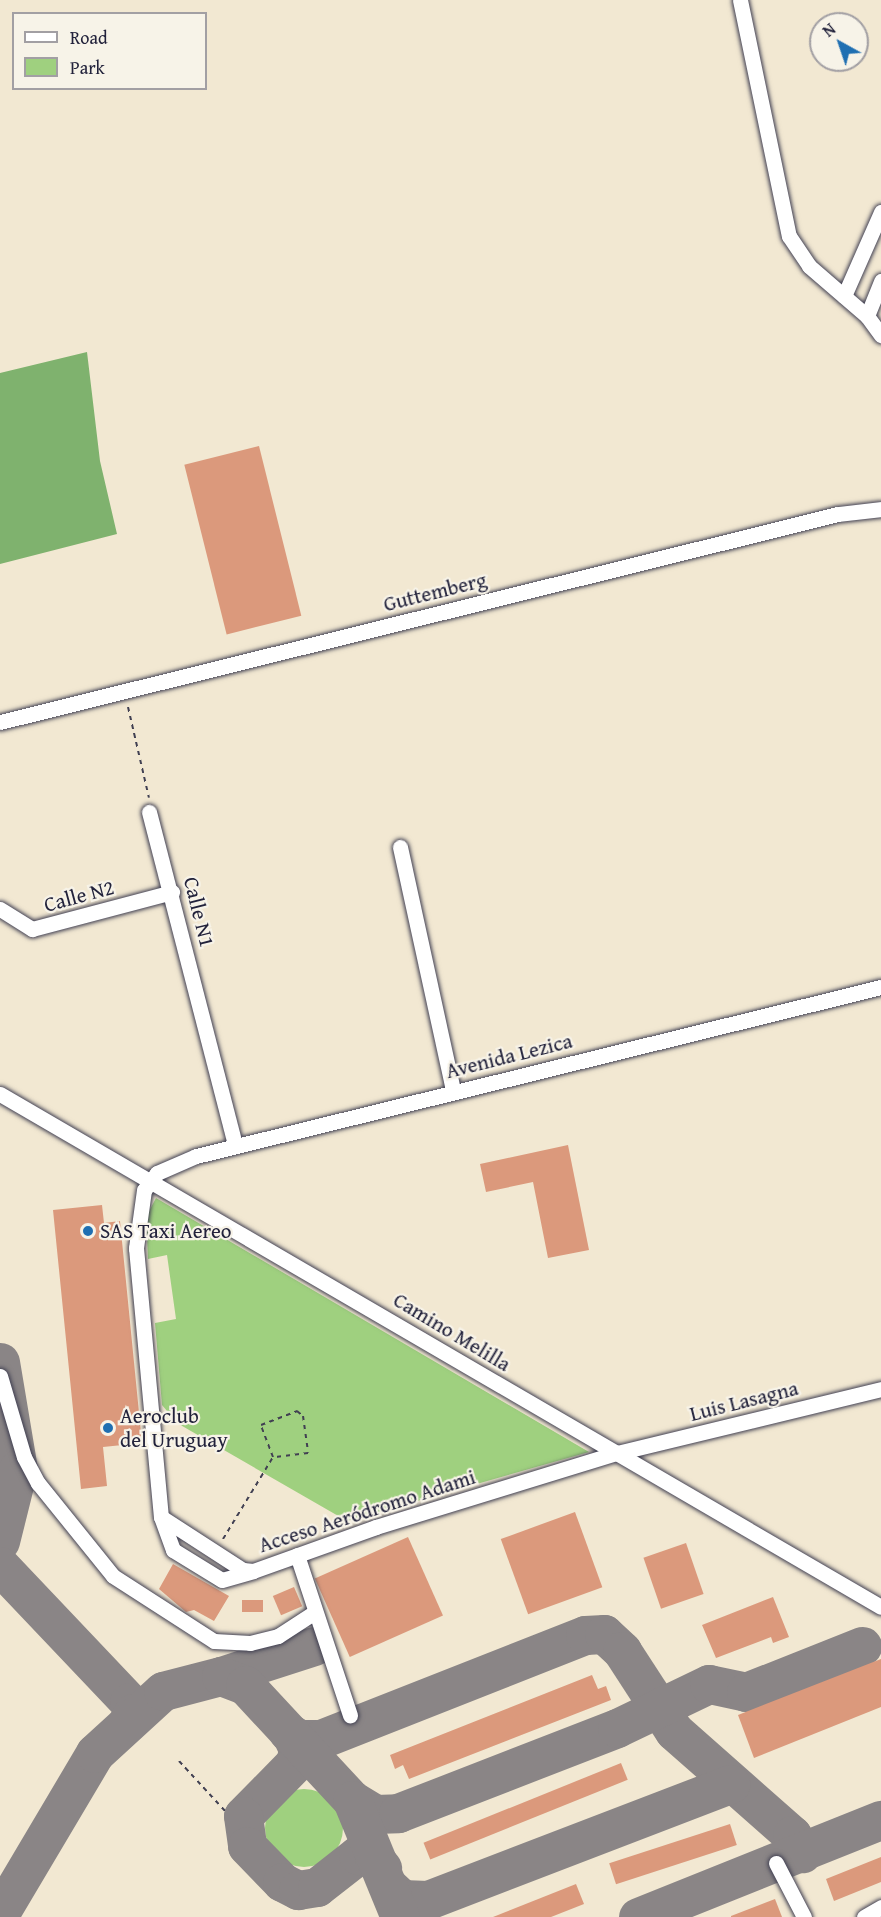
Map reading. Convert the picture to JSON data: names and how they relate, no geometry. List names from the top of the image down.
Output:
{
  "streets": {
    "street": [
      "Guttemberg",
      "Calle N2",
      "Calle N1",
      "Avenida Lezica",
      "Camino Melilla",
      "Luis Lasagna",
      "Acceso Aeródromo Adami"
    ]
  },
  "crossings": [
    ["Calle N2", "Calle N1"],
    ["Calle N1", "Avenida Lezica"],
    ["Avenida Lezica", "Camino Melilla"],
    ["Camino Melilla", "Luis Lasagna"],
    ["Camino Melilla", "Acceso Aeródromo Adami"],
    ["Luis Lasagna", "Acceso Aeródromo Adami"]
  ],
  "places": ["SAS Taxi Aereo", "Aeroclub del Uruguay"],
  "legend": ["Road", "Park"],
  "north": "top left"
}
